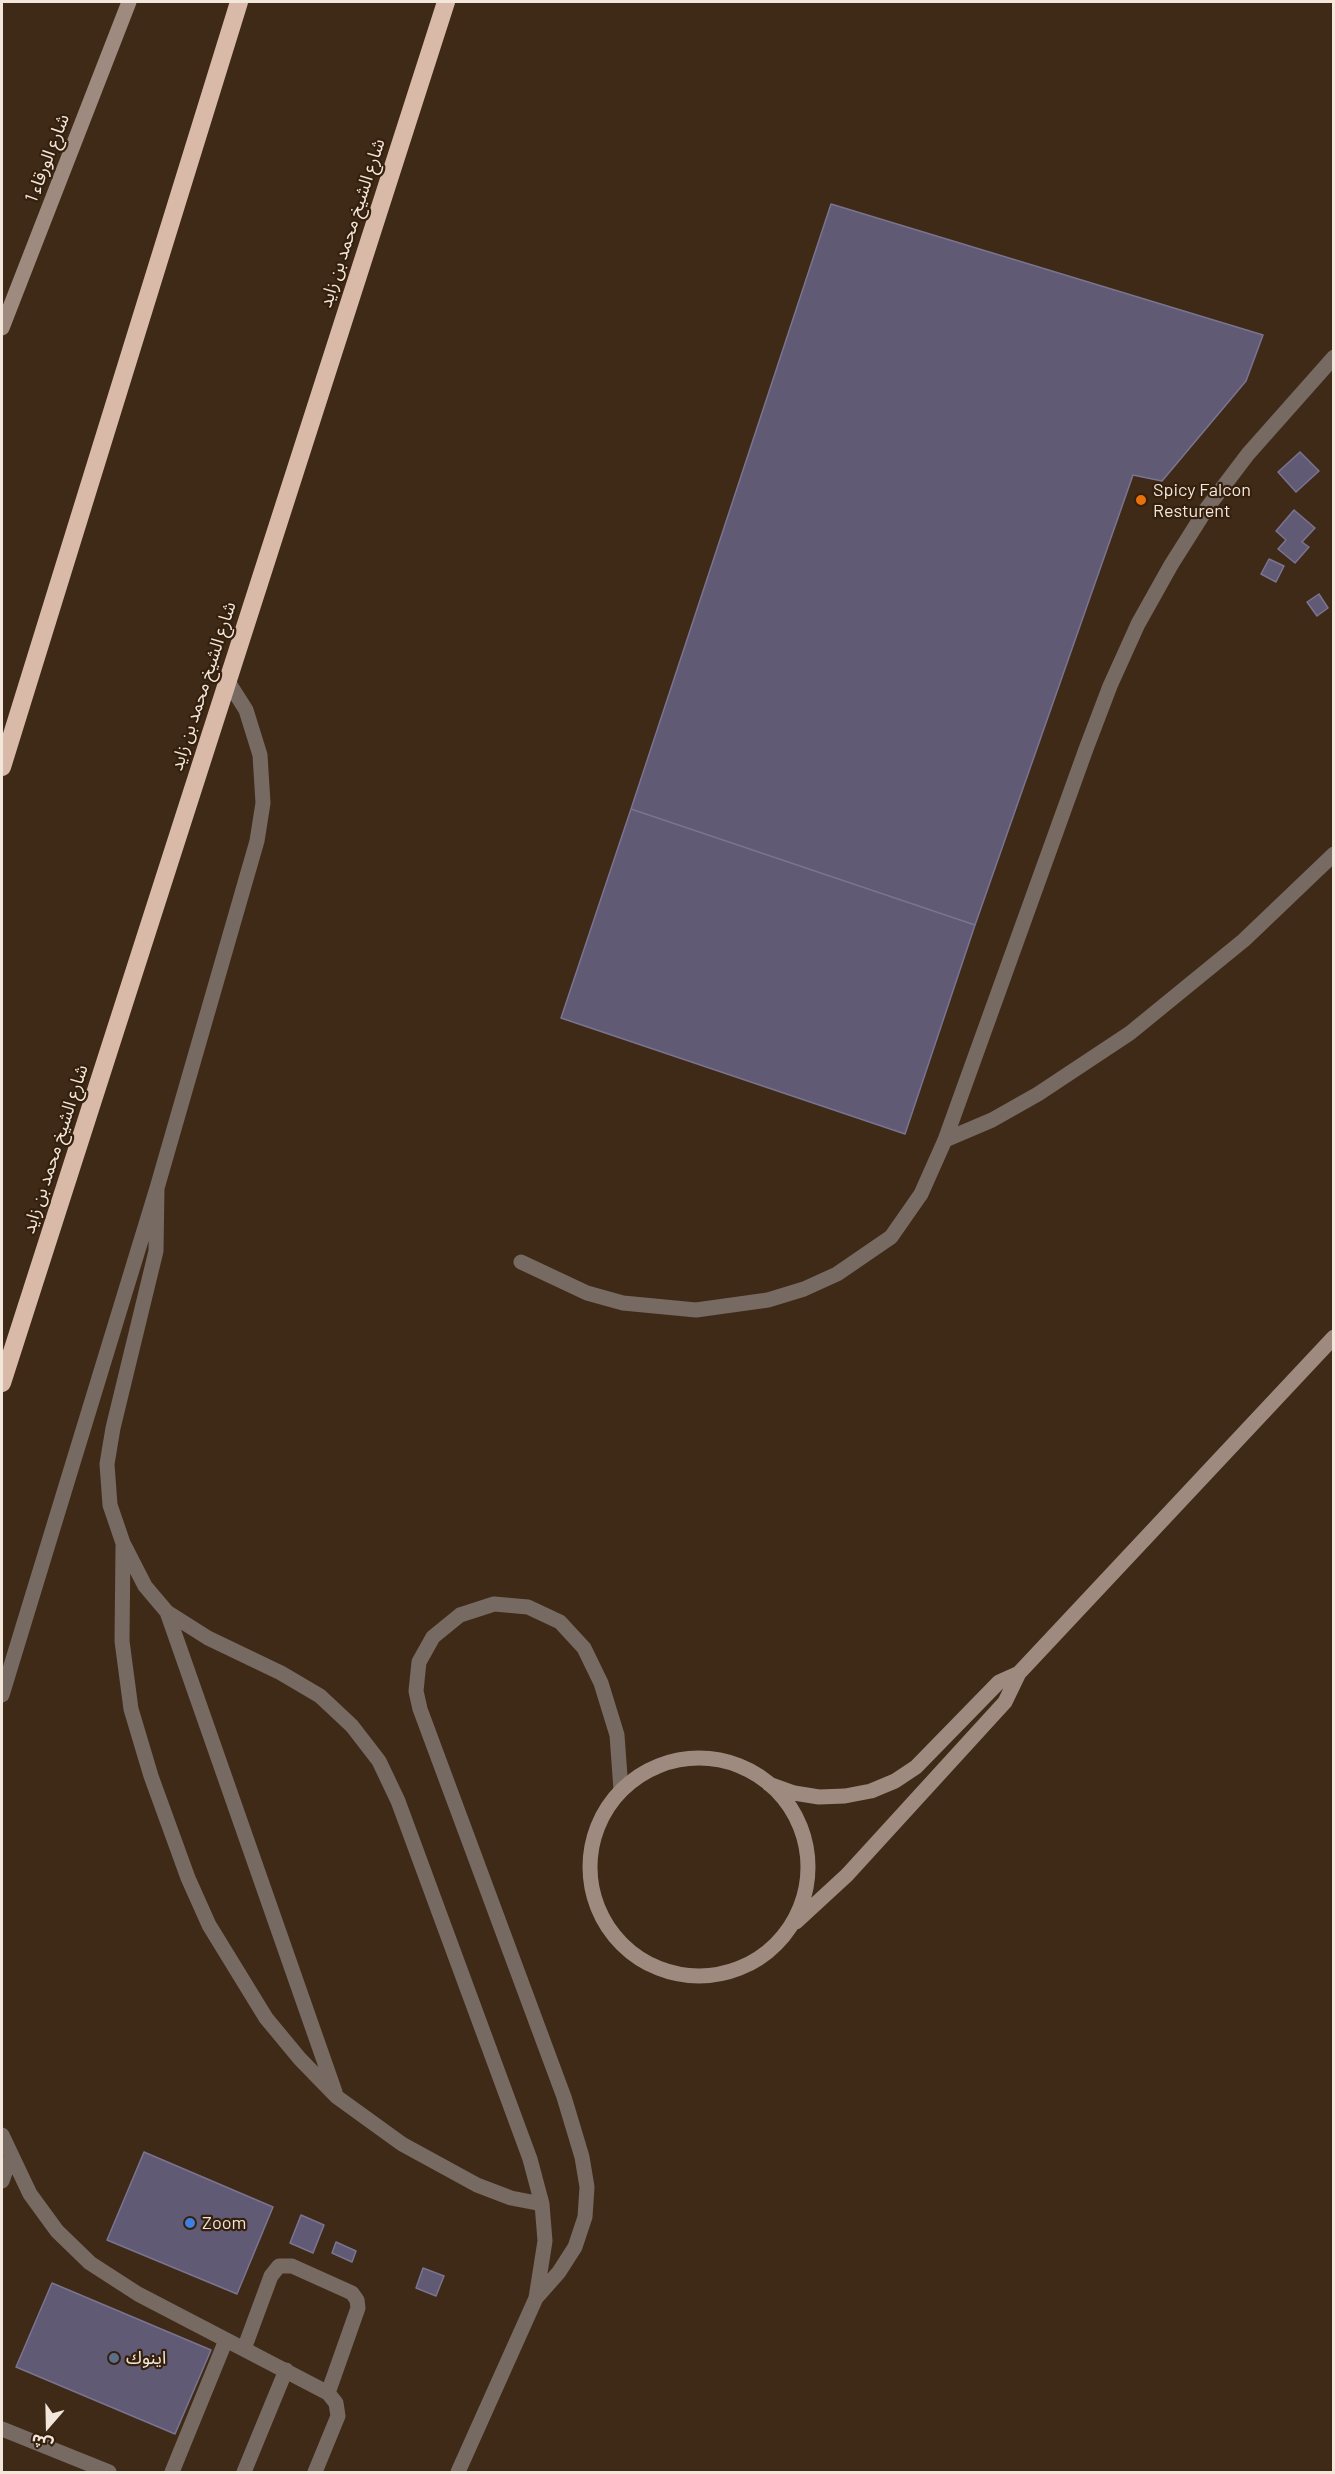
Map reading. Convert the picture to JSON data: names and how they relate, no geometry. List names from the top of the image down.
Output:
{
  "streets": {
    "highway": ["شارع الشيخ محمد بن زايد"],
    "street": ["شارع الورقاء 1"]
  },
  "places": ["Spicy Falcon Resturent", "Zoom", "اينوك"],
  "north": "bottom"
}
